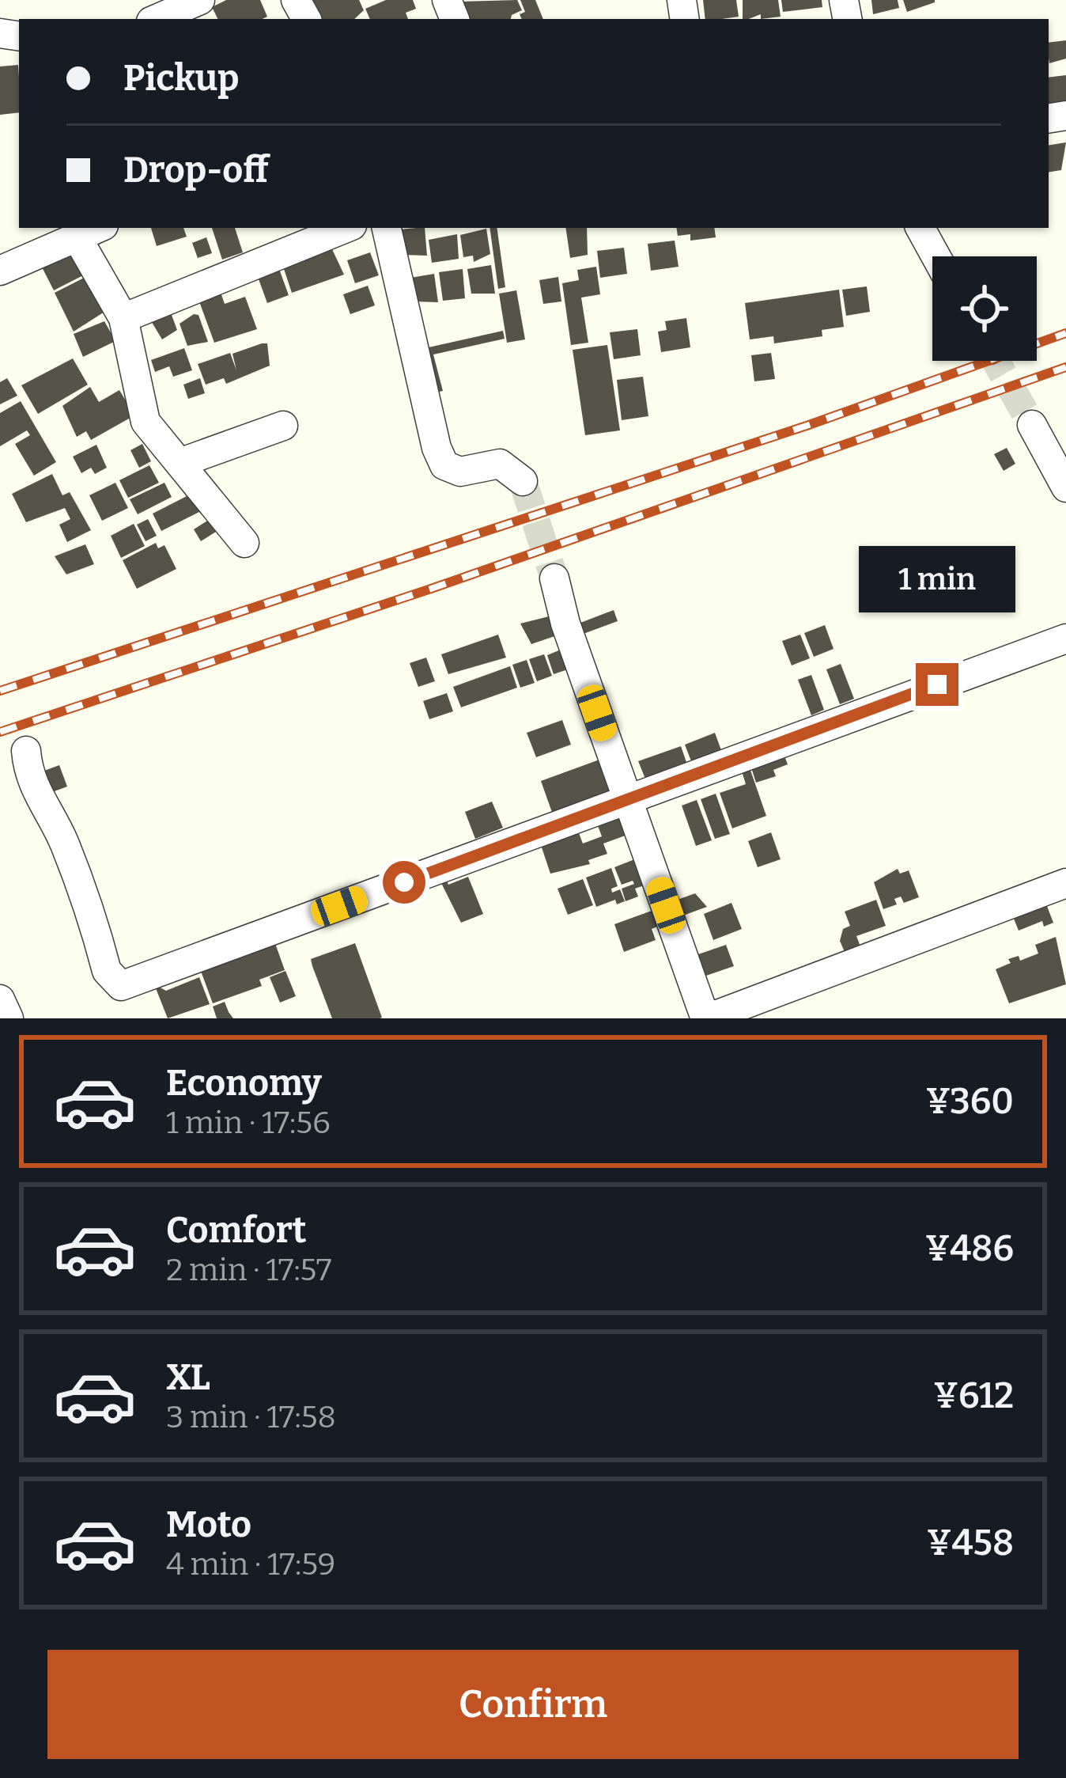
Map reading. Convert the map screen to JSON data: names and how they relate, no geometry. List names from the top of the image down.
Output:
{
  "page": {
    "banner": ["Pickup", "Drop-off"],
    "bubble": "1 min",
    "list": [
      {
        "name": "Economy",
        "note": "1 min · 17:56",
        "value": "¥360"
      },
      {
        "name": "Comfort",
        "note": "2 min · 17:57",
        "value": "¥486"
      },
      {
        "name": "XL",
        "note": "3 min · 17:58",
        "value": "¥612"
      },
      {
        "name": "Moto",
        "note": "4 min · 17:59",
        "value": "¥458"
      }
    ],
    "buttons": "Confirm"
  }
}
